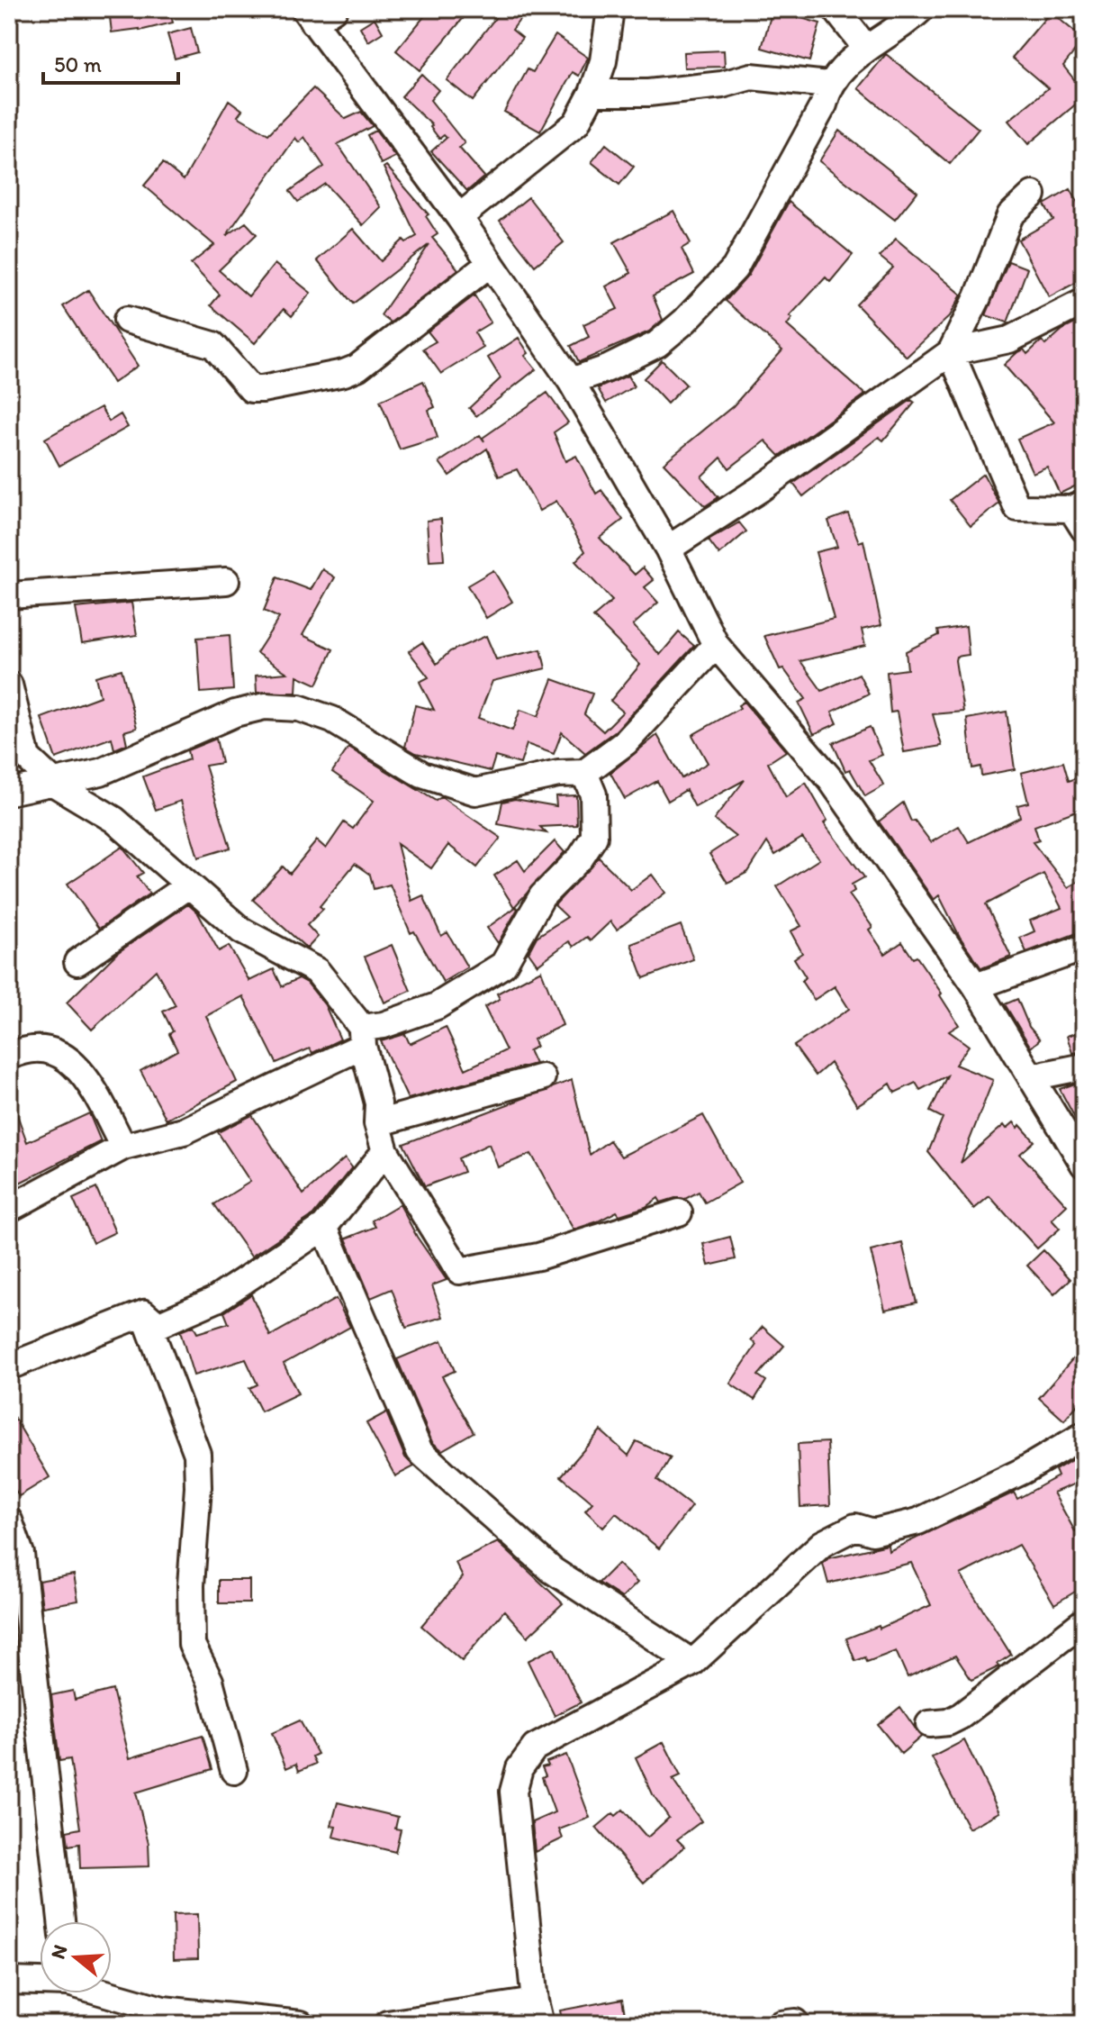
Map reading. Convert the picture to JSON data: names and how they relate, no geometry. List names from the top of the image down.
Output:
{
  "scale_bar": "50 m",
  "north": "left"
}
